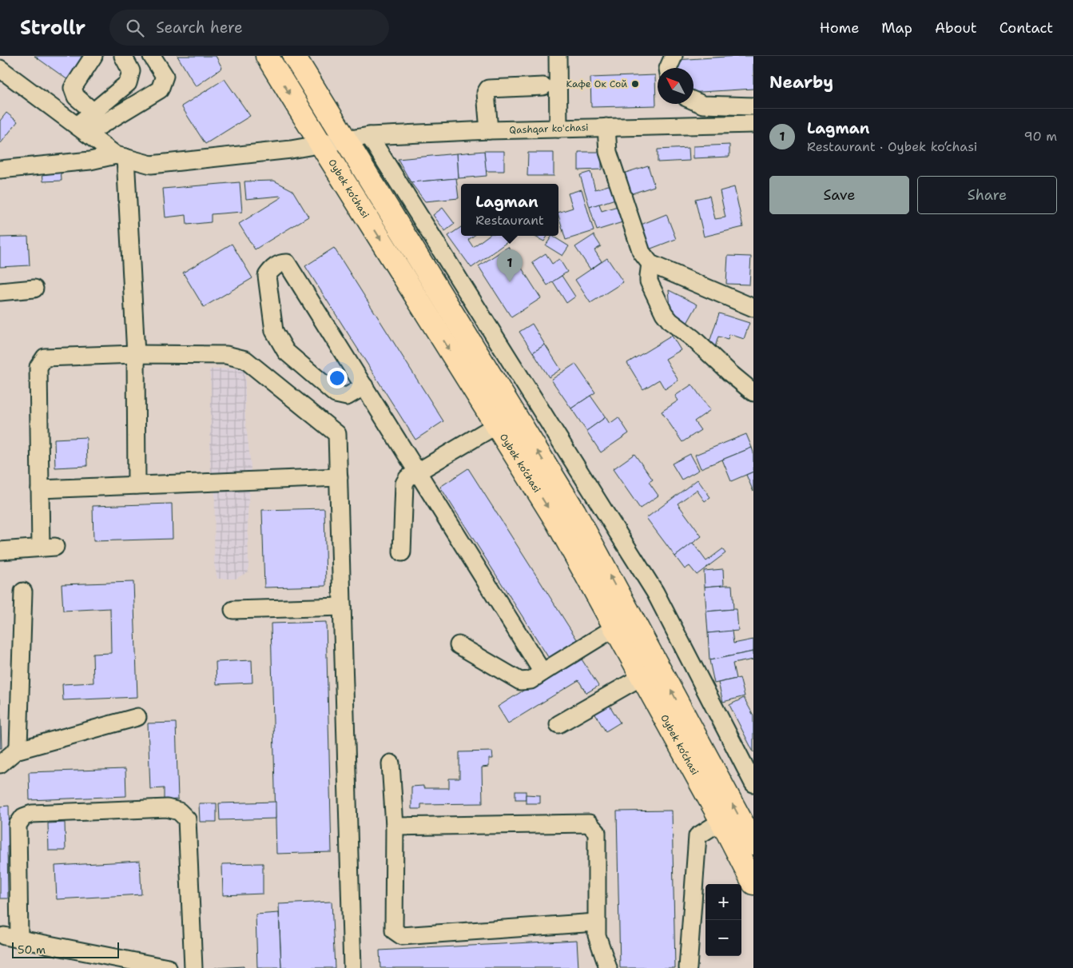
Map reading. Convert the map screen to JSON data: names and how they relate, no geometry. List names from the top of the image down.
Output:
{
  "streets": {
    "main road": ["Oybek ko‘chasi"],
    "street": ["Qashqar koʻchasi"]
  },
  "crossings": [
    ["Qashqar koʻchasi", "Oybek ko‘chasi"]
  ],
  "places": ["Кафе Ок Сой"],
  "scale_bar": "50 m",
  "north": "top left",
  "page": {
    "header": "Strollr",
    "search": "Search here",
    "nav": [
      "Home",
      "Map",
      "About",
      "Contact"
    ],
    "heading": "Nearby",
    "list": [
      {
        "mark": "1",
        "name": "Lagman",
        "note": "Restaurant · Oybek ko‘chasi",
        "value": "90 m"
      }
    ],
    "buttons": ["Save", "Share"],
    "popup": ["Lagman", "Restaurant"],
    "pins": "1",
    "map_buttons": ["+", "−"],
    "scale": "50 m"
  }
}
